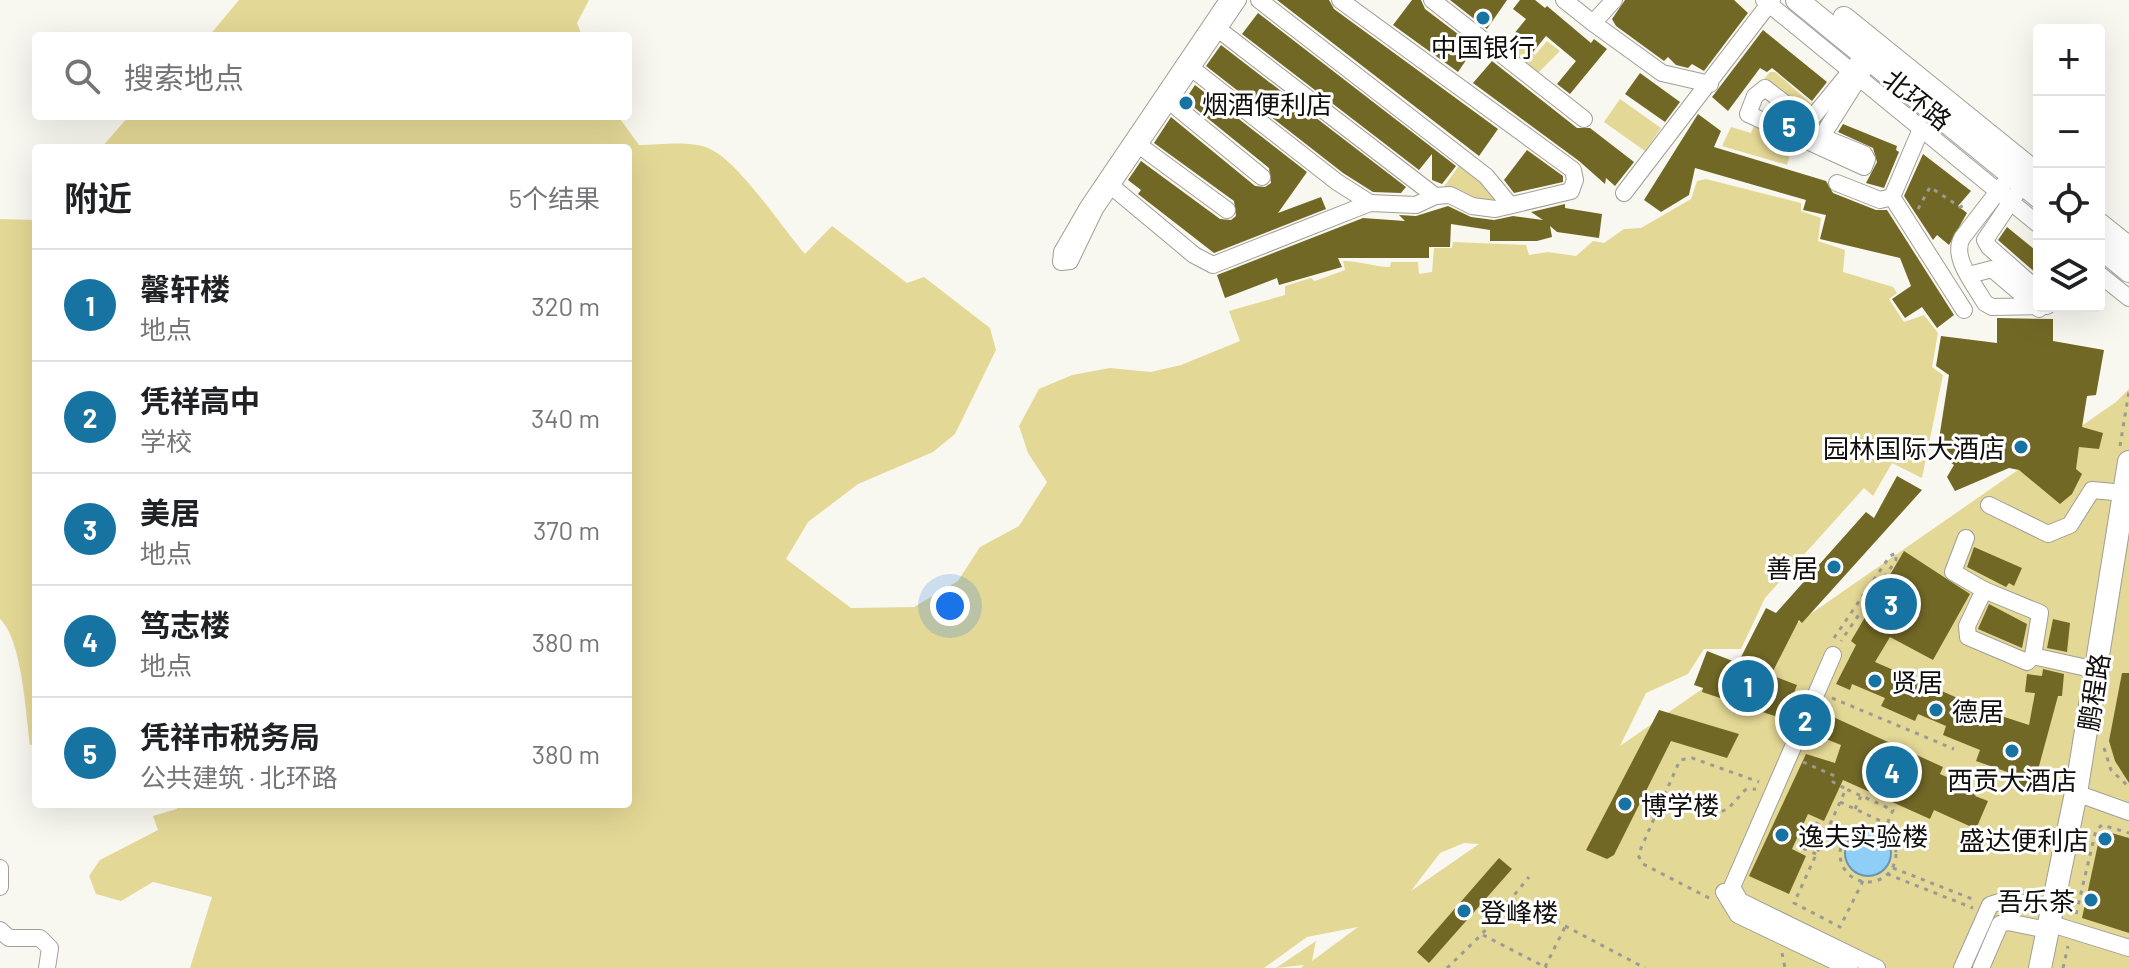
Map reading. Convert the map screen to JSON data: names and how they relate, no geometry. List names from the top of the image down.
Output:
{
  "streets": {
    "main road": ["北环路", "鹏程路"]
  },
  "places": [
    "中国银行",
    "烟酒便利店",
    "园林国际大酒店",
    "善居",
    "贤居",
    "德居",
    "西贡大酒店",
    "博学楼",
    "逸夫实验楼",
    "盛达便利店",
    "吾乐茶",
    "登峰楼"
  ],
  "page": {
    "map_buttons": ["+", "−"],
    "search": "搜索地点",
    "pins": [
      "5",
      "3",
      "1",
      "2",
      "4"
    ],
    "heading": ["附近", "5个结果"],
    "list": [
      {
        "mark": "1",
        "name": "馨轩楼",
        "note": "地点",
        "value": "320 m"
      },
      {
        "mark": "2",
        "name": "凭祥高中",
        "note": "学校",
        "value": "340 m"
      },
      {
        "mark": "3",
        "name": "美居",
        "note": "地点",
        "value": "370 m"
      },
      {
        "mark": "4",
        "name": "笃志楼",
        "note": "地点",
        "value": "380 m"
      },
      {
        "mark": "5",
        "name": "凭祥市税务局",
        "note": "公共建筑 · 北环路",
        "value": "380 m"
      }
    ]
  }
}
